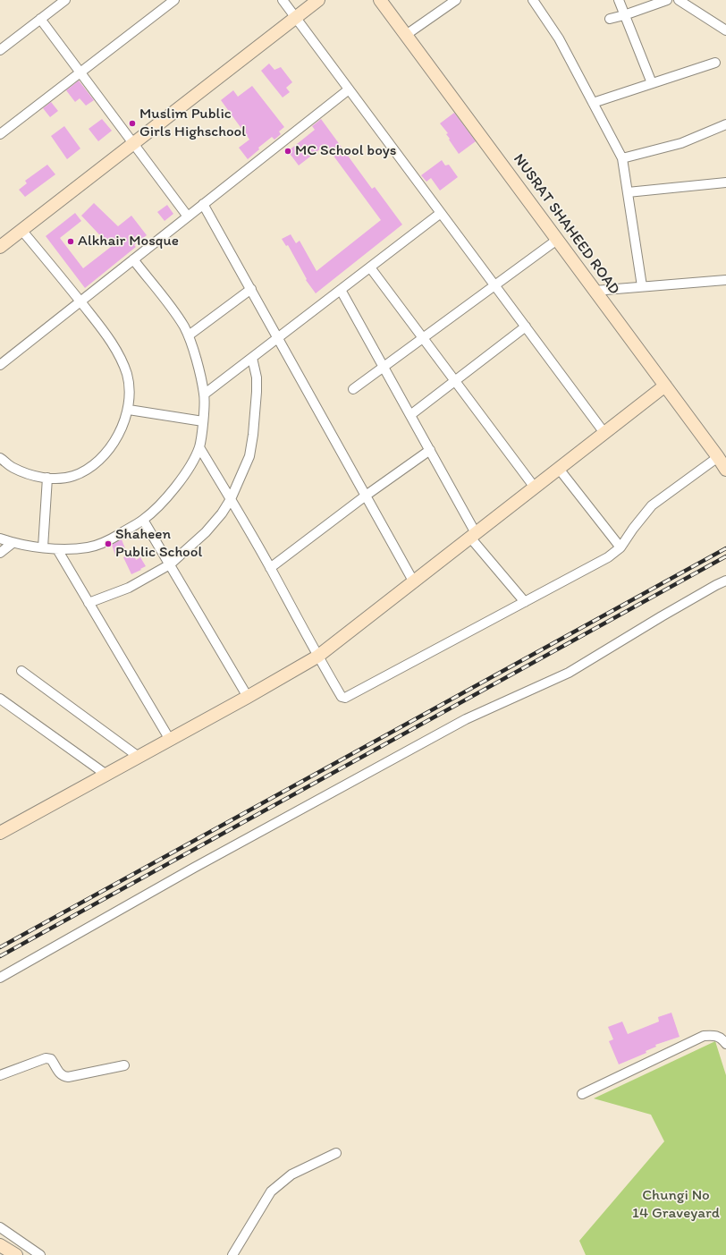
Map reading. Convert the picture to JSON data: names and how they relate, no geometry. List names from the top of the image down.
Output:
{
  "streets": {
    "street": ["NUSRAT SHAHEED ROAD"]
  },
  "parks": ["Chungi No 14 Graveyard"],
  "places": [
    "Muslim Public Girls Highschool",
    "MC School boys",
    "Alkhair Mosque",
    "Shaheen Public School"
  ]
}
